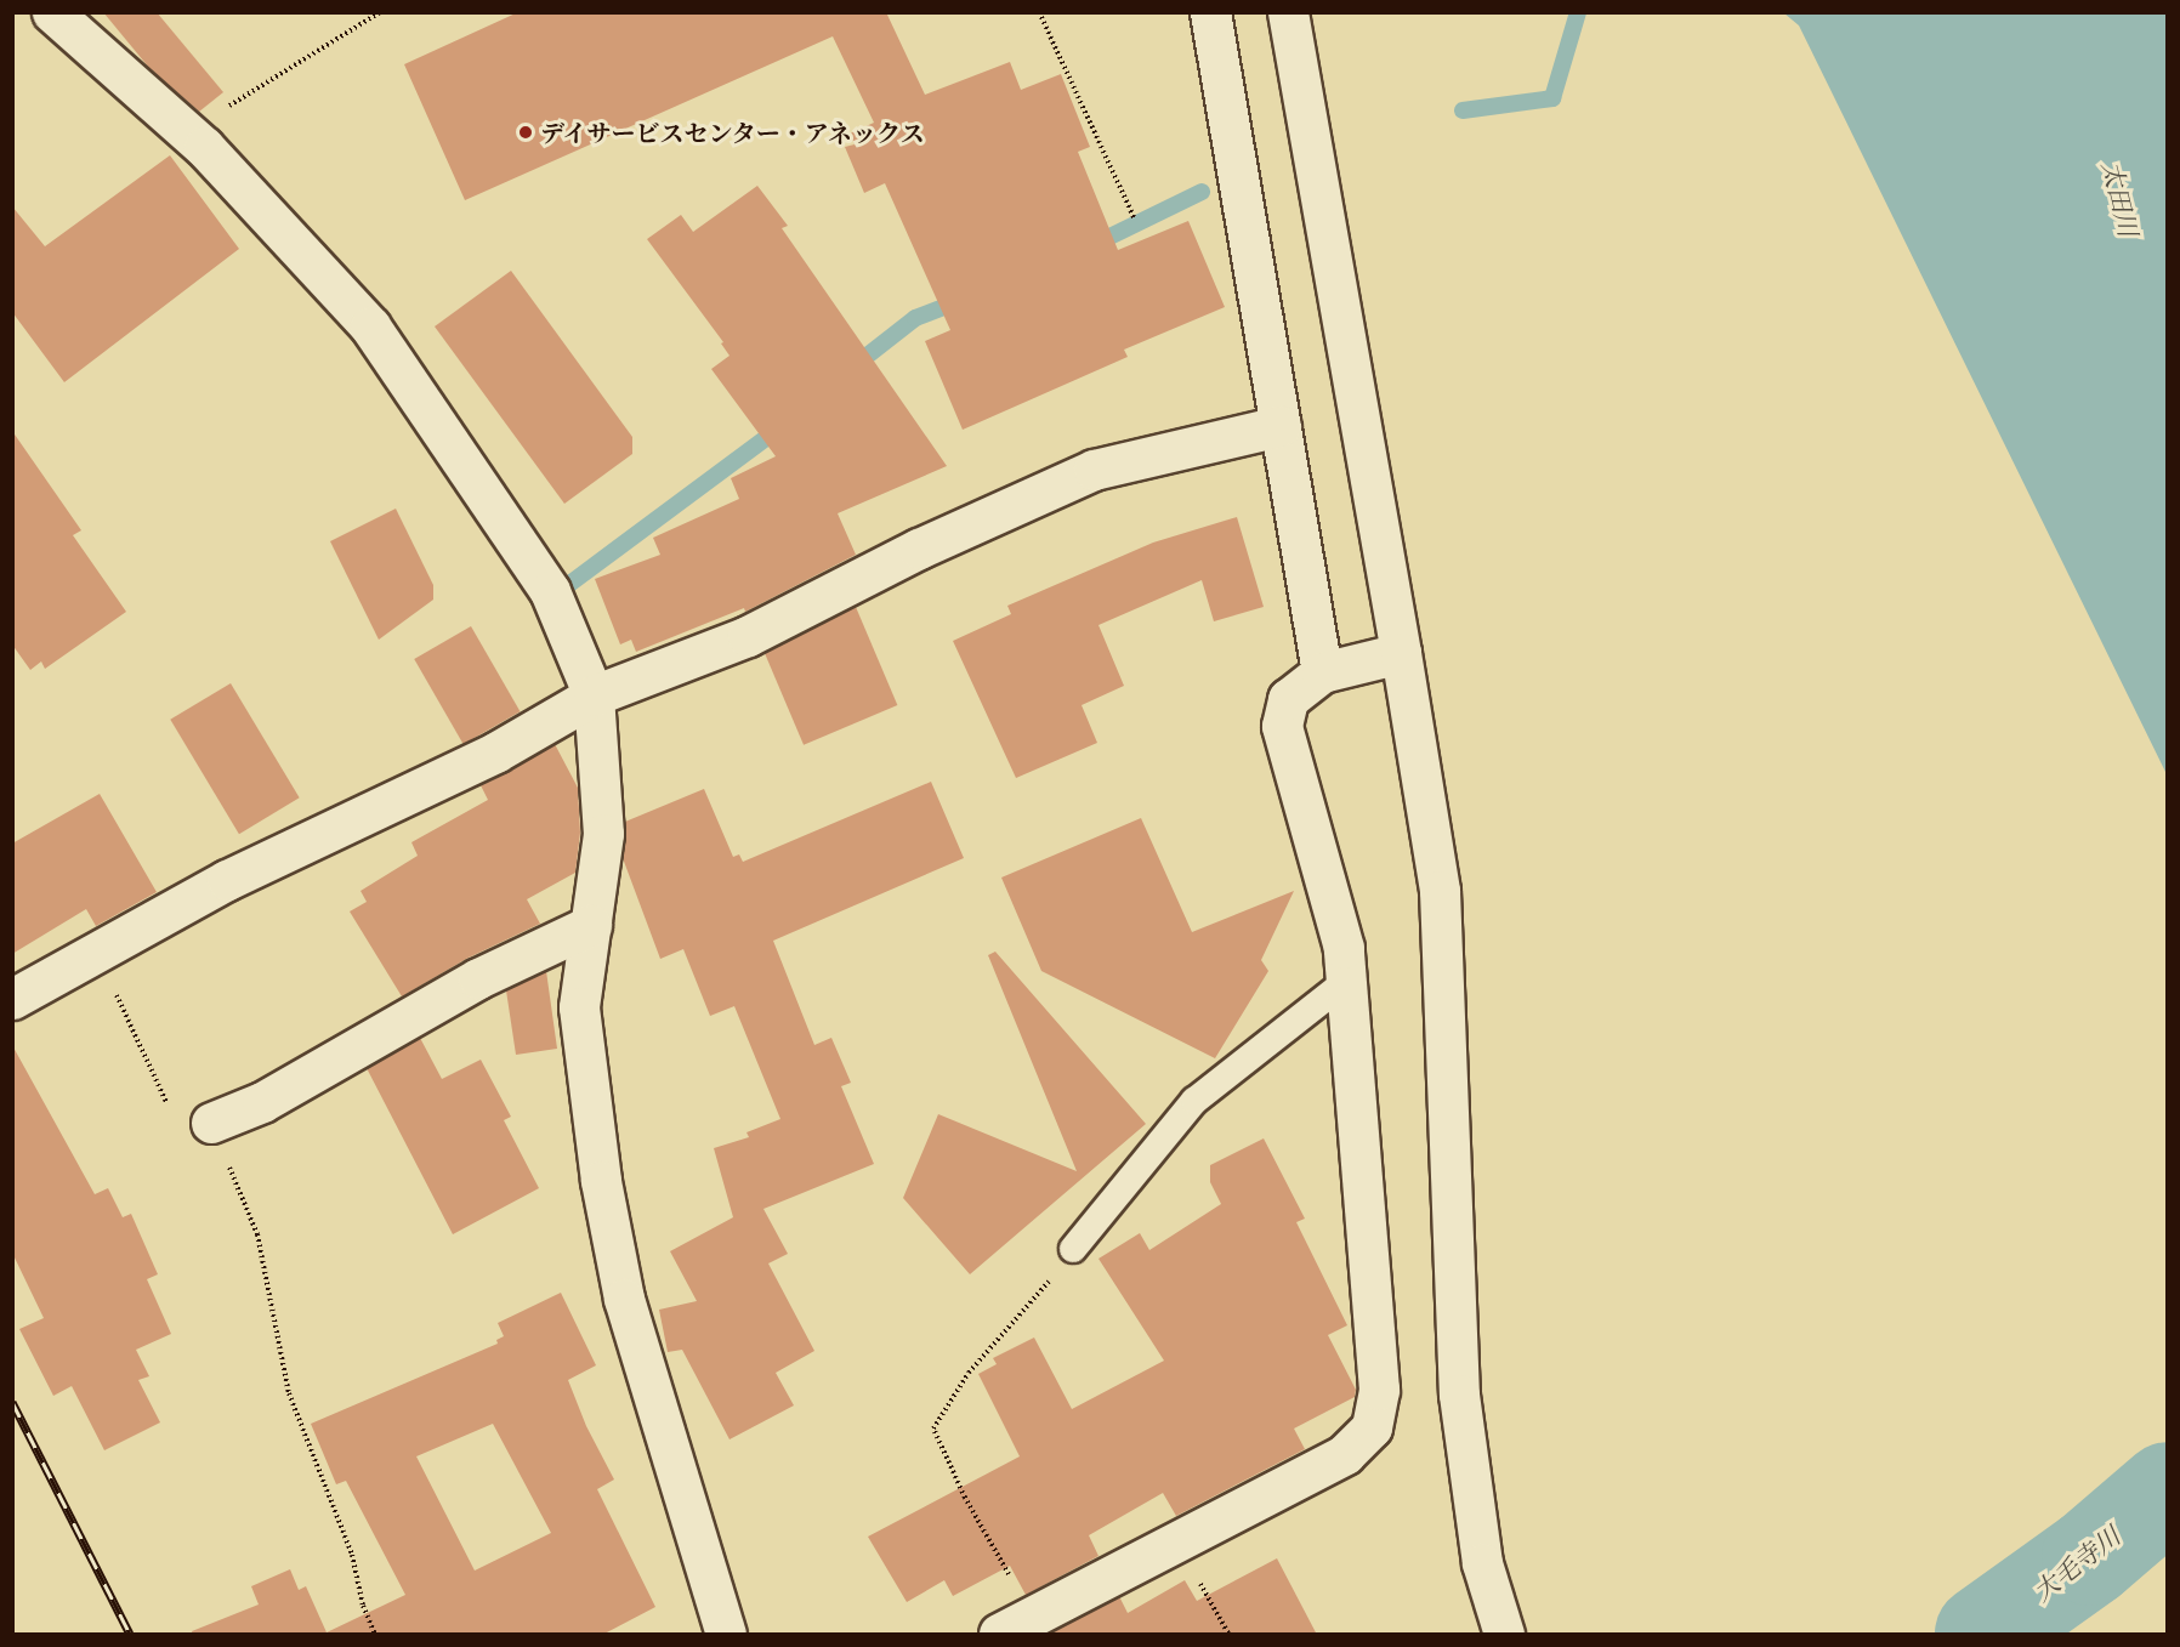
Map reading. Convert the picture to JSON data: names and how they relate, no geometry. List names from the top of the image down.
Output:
{
  "water": ["太田川", "大毛寺川"],
  "places": ["デイサービスセンター・アネックス"]
}
